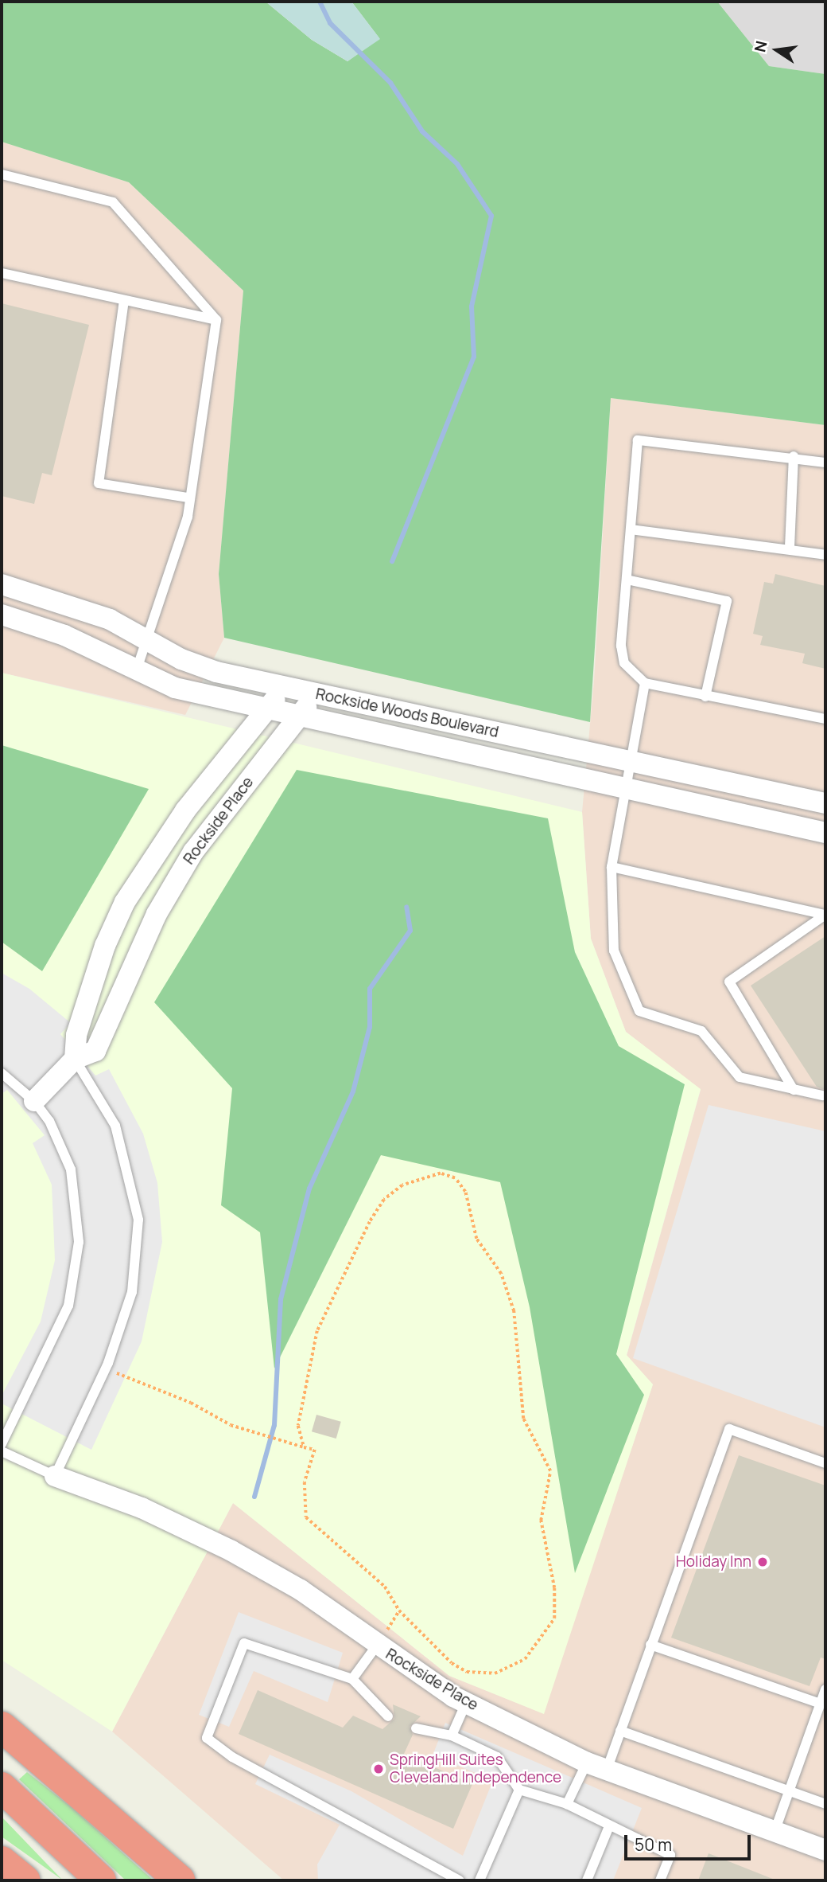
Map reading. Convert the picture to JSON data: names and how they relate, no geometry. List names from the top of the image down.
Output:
{
  "streets": {
    "street": ["Rockside Woods Boulevard", "Rockside Place"]
  },
  "crossings": [
    ["Rockside Woods Boulevard", "Rockside Place"]
  ],
  "places": ["Holiday Inn", "SpringHill Suites Cleveland Independence"],
  "scale_bar": "50 m",
  "north": "left"
}
